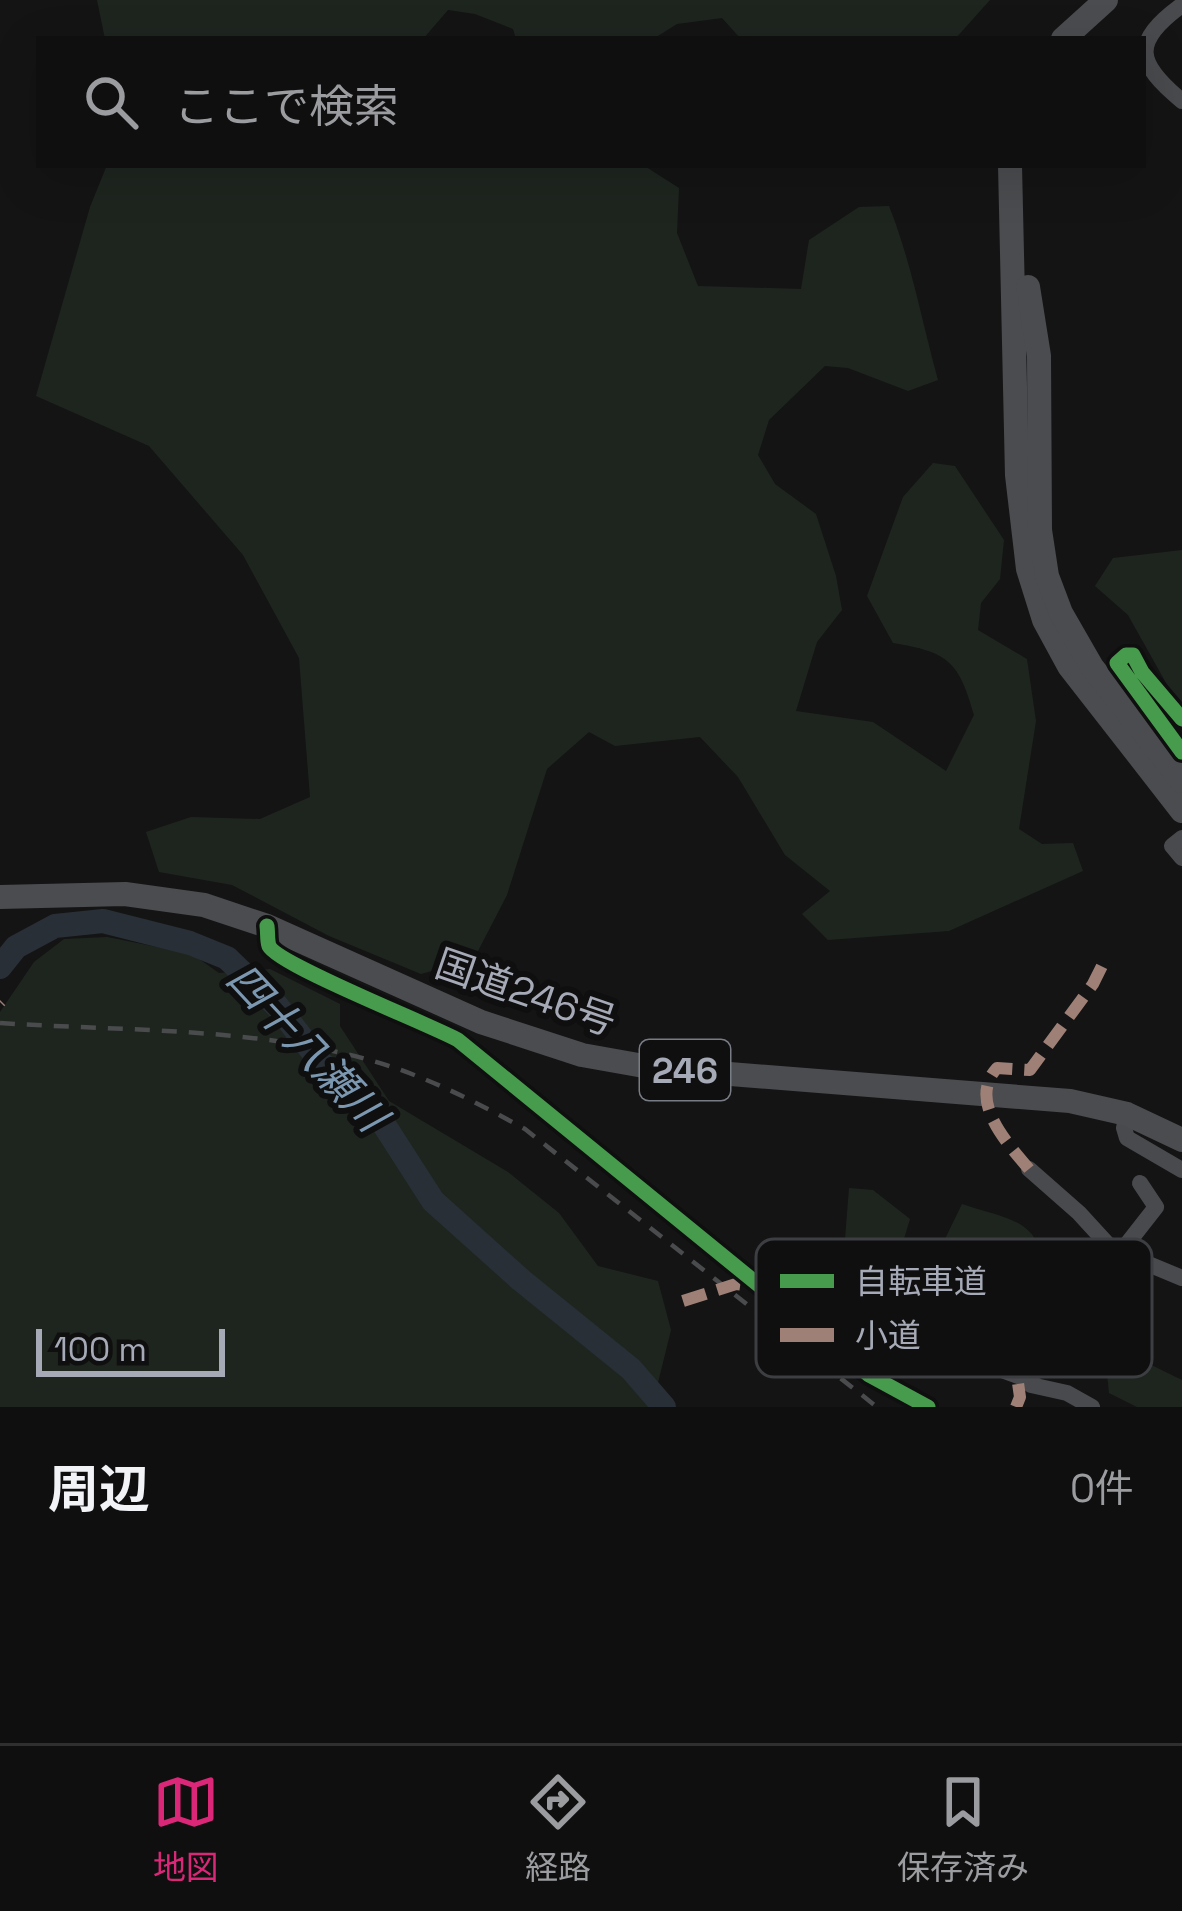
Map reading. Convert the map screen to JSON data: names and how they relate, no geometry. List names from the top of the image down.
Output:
{
  "streets": {
    "highway": ["国道246号", "246"]
  },
  "water": ["四十八瀬川"],
  "legend": ["自転車道", "小道"],
  "scale_bar": "100 m",
  "page": {
    "search": "ここで検索",
    "scale": "100 m",
    "heading": ["周辺", "0件"],
    "nav": ["地図", "経路", "保存済み"]
  }
}
